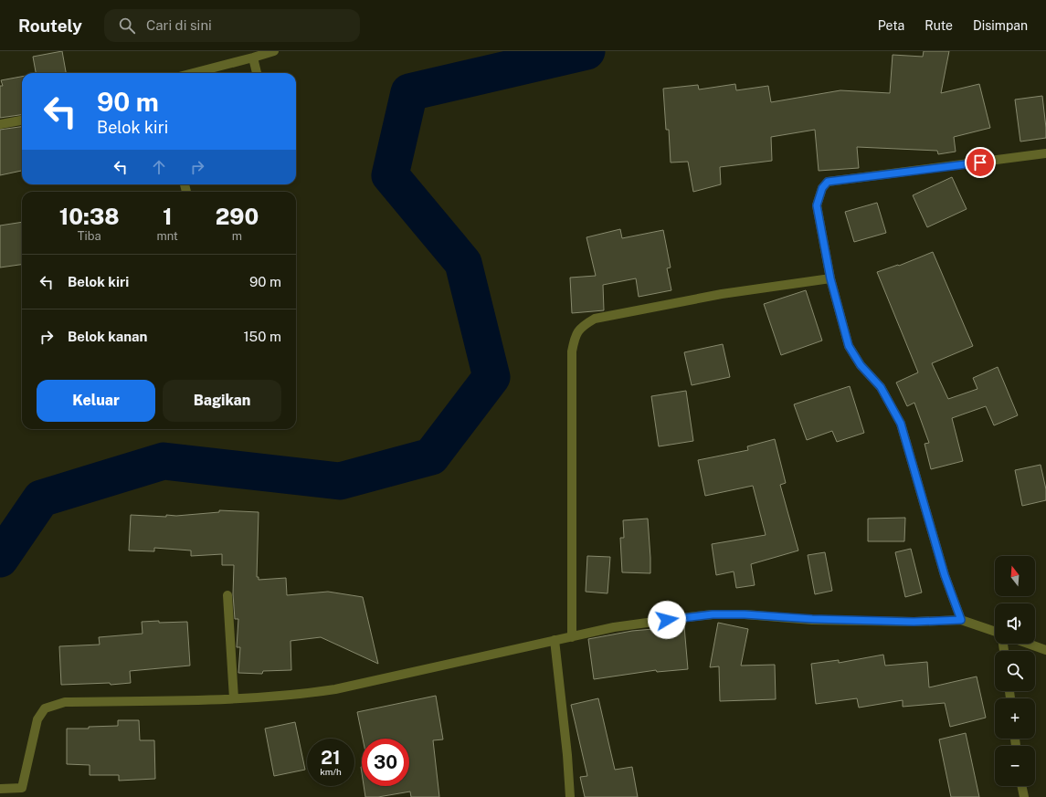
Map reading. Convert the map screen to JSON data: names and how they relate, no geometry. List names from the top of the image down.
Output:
{
  "north": "top",
  "page": {
    "header": "Routely",
    "search": "Cari di sini",
    "nav": ["Peta", "Rute", "Disimpan"],
    "turn": ["90 m", "Belok kiri"],
    "eta": [
      "10:38",
      "Tiba",
      "1",
      "mnt",
      "290",
      "m"
    ],
    "list": [
      {
        "name": "Belok kiri",
        "value": "90 m"
      },
      {
        "name": "Belok kanan",
        "value": "150 m"
      }
    ],
    "buttons": ["Keluar", "Bagikan"],
    "map_buttons": ["+", "−"],
    "speed": "21 km/h",
    "limit": "30"
  }
}
